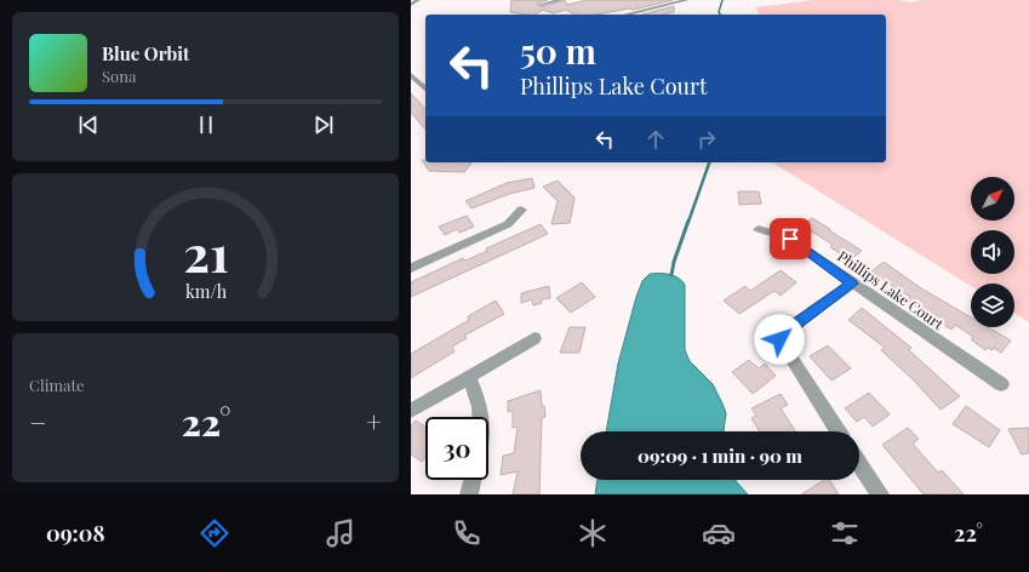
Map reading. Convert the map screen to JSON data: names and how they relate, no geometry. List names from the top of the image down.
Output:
{
  "streets": {
    "street": ["Phillips Lake Court"]
  },
  "north": "top right",
  "page": {
    "turn": ["50 m", "Phillips Lake Court"],
    "song": ["Blue Orbit", "Sona"],
    "tile": "Climate",
    "heat": ["−", "22°", "+"],
    "limit": "30",
    "trip": "09:09 · 1 min · 90 m",
    "tabs": ["09:08", "22°"],
    "gauge": ["21", "km/h"]
  }
}
